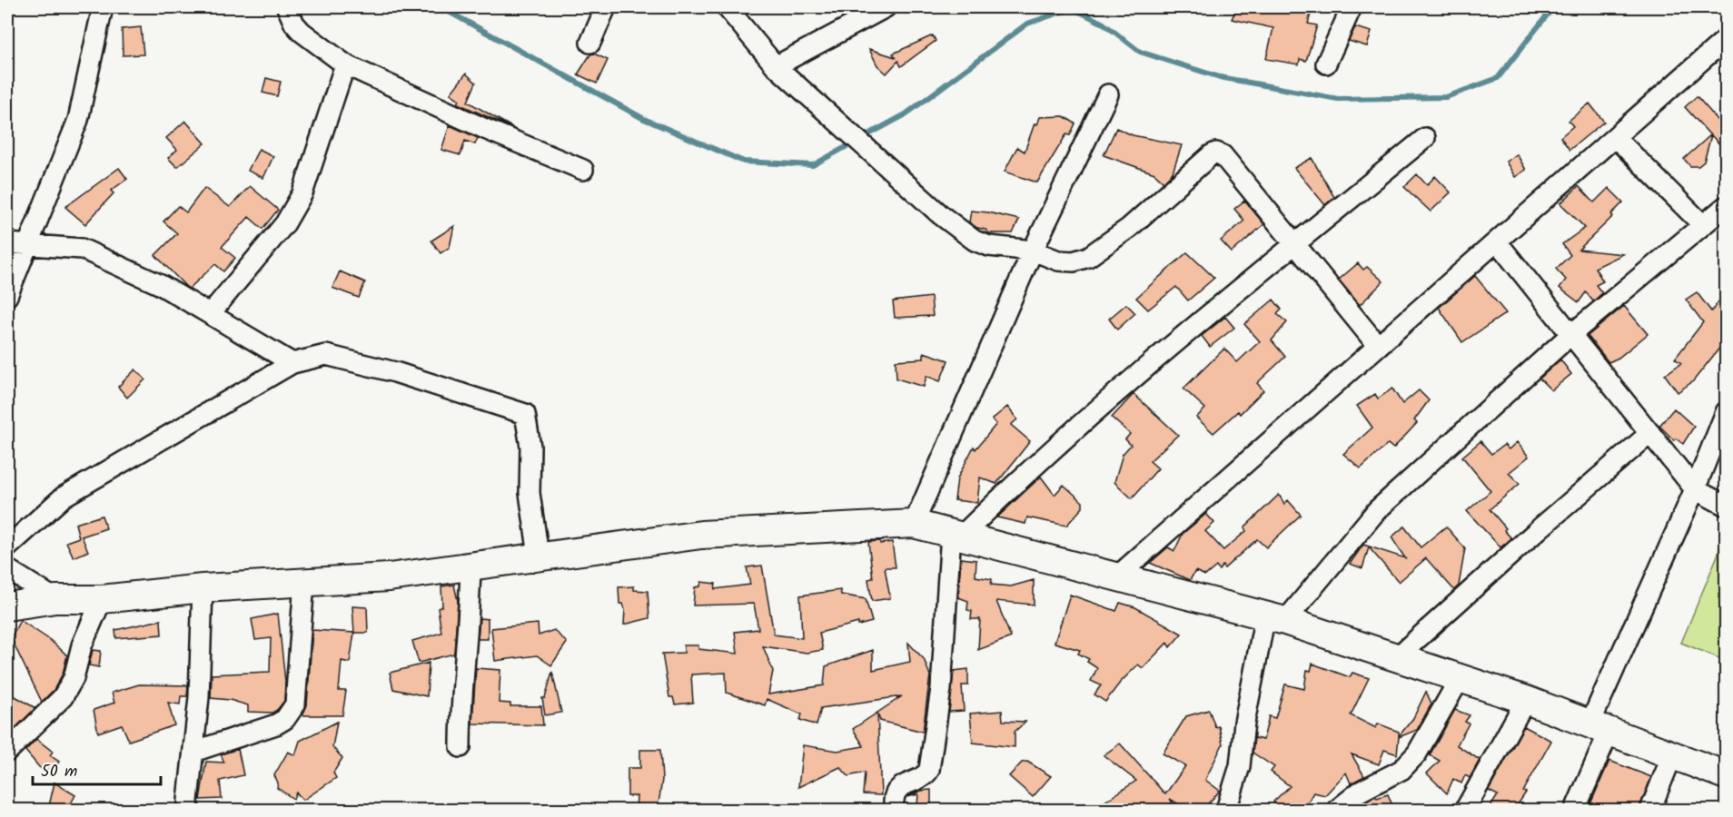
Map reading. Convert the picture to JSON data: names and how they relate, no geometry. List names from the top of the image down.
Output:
{
  "scale_bar": "50 m"
}
